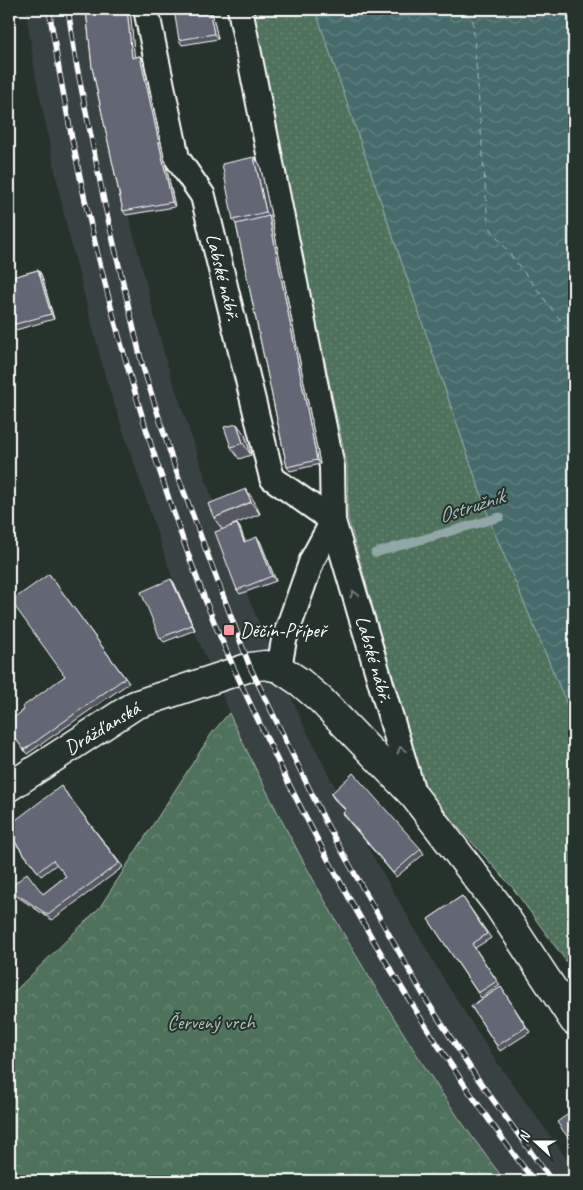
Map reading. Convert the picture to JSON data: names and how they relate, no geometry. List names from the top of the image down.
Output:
{
  "streets": {
    "street": ["Labské nábř.", "Drážďanská"]
  },
  "crossings": [
    ["Labské nábř.", "Drážďanská"]
  ],
  "water": ["Ostružník"],
  "parks": ["Červený vrch"],
  "places": {
    "transit": ["Děčín-Přípeř"]
  },
  "north": "left"
}
